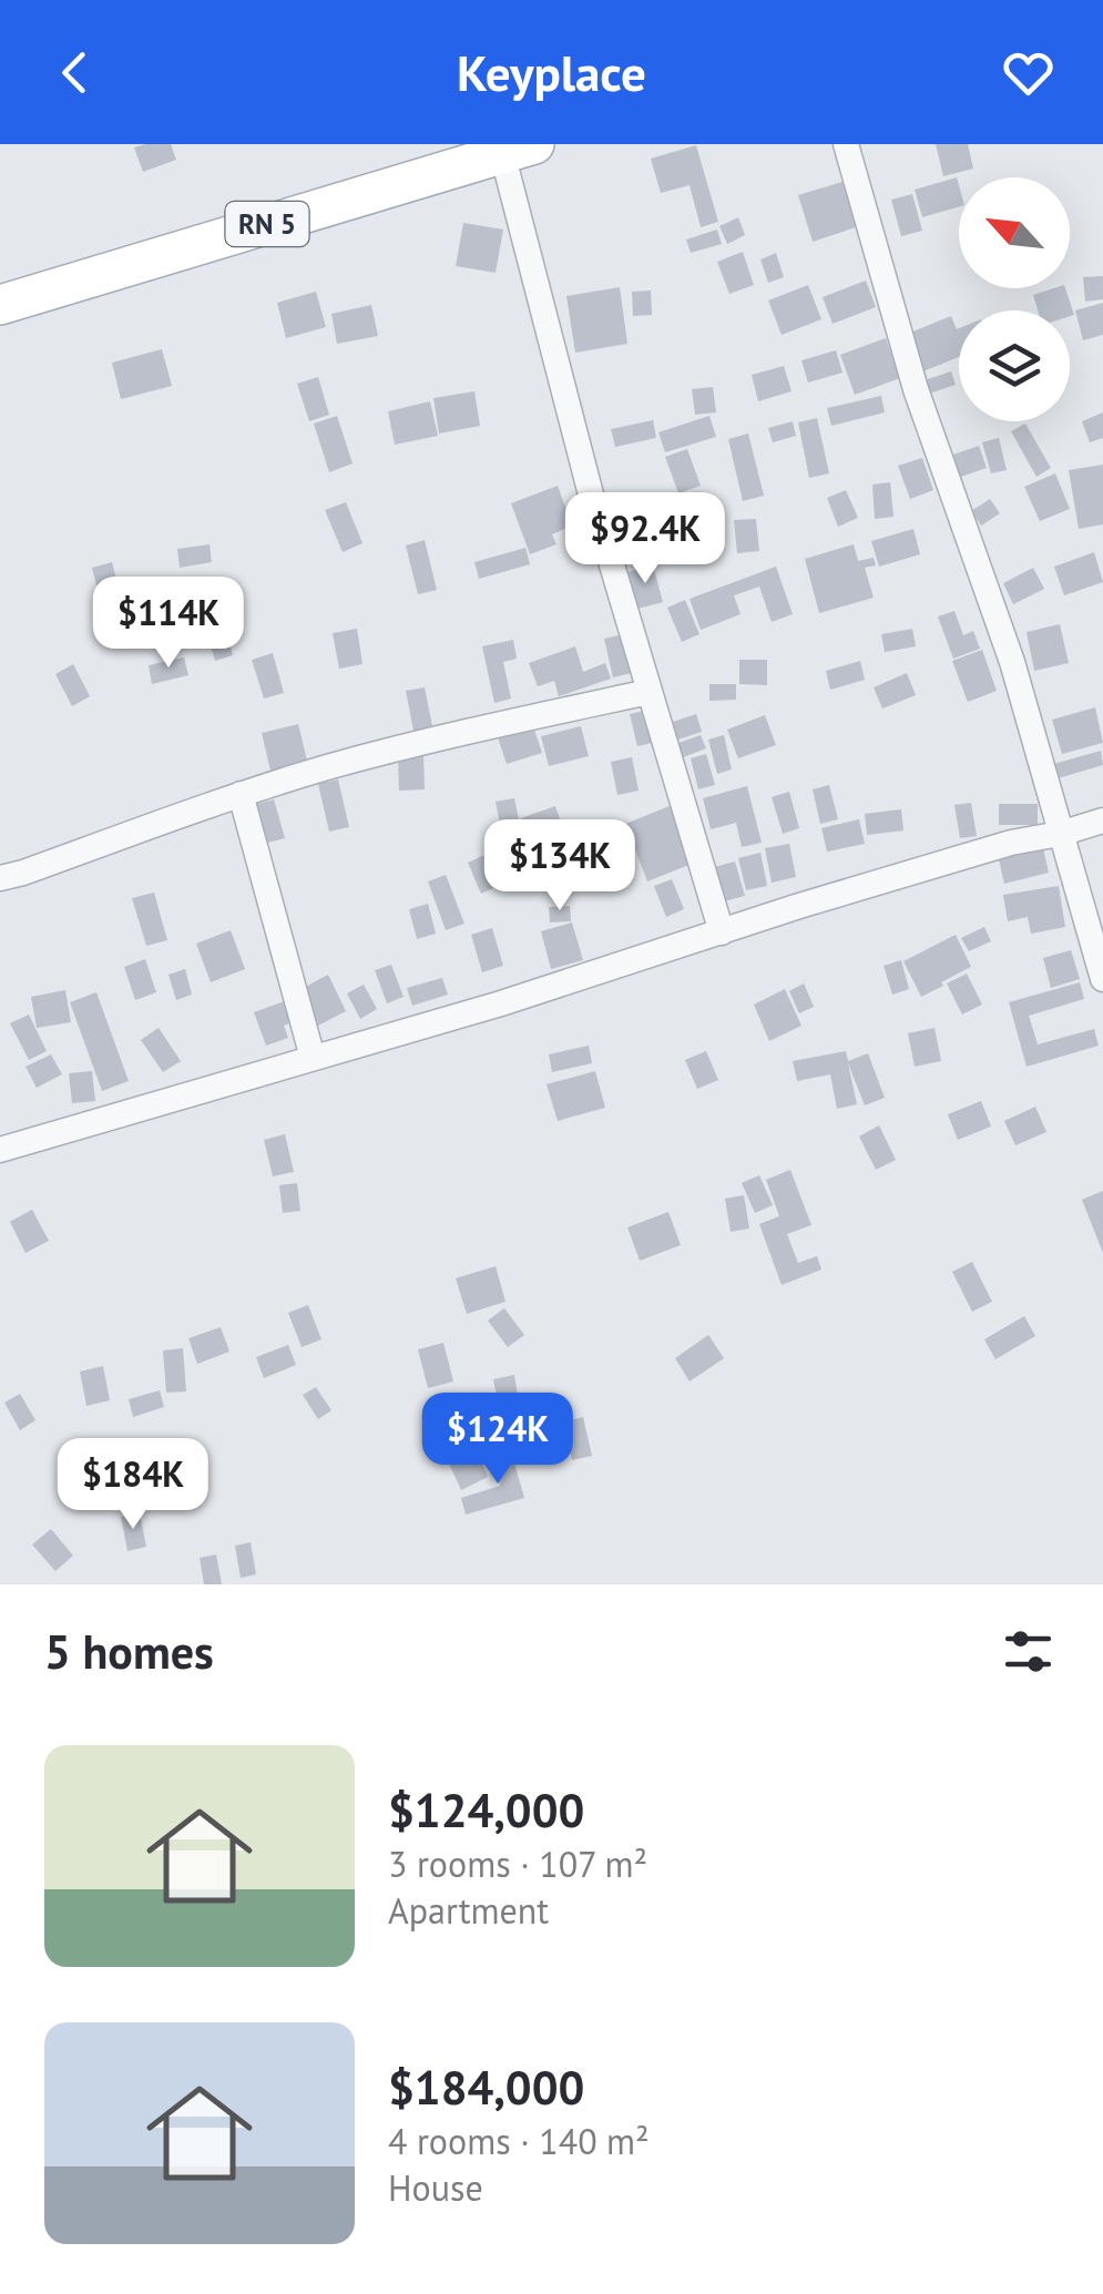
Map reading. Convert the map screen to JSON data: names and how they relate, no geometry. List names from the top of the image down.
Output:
{
  "streets": {
    "main road": ["RN 5"]
  },
  "north": "top left",
  "page": {
    "header": "Keyplace",
    "price": [
      "$92.4K",
      "$114K",
      "$134K",
      "$124K",
      "$184K"
    ],
    "heading": "5 homes",
    "list": [
      {
        "name": "$124,000",
        "note": "3 rooms · 107 m² · Apartment"
      },
      {
        "name": "$184,000",
        "note": "4 rooms · 140 m² · House"
      }
    ]
  }
}
